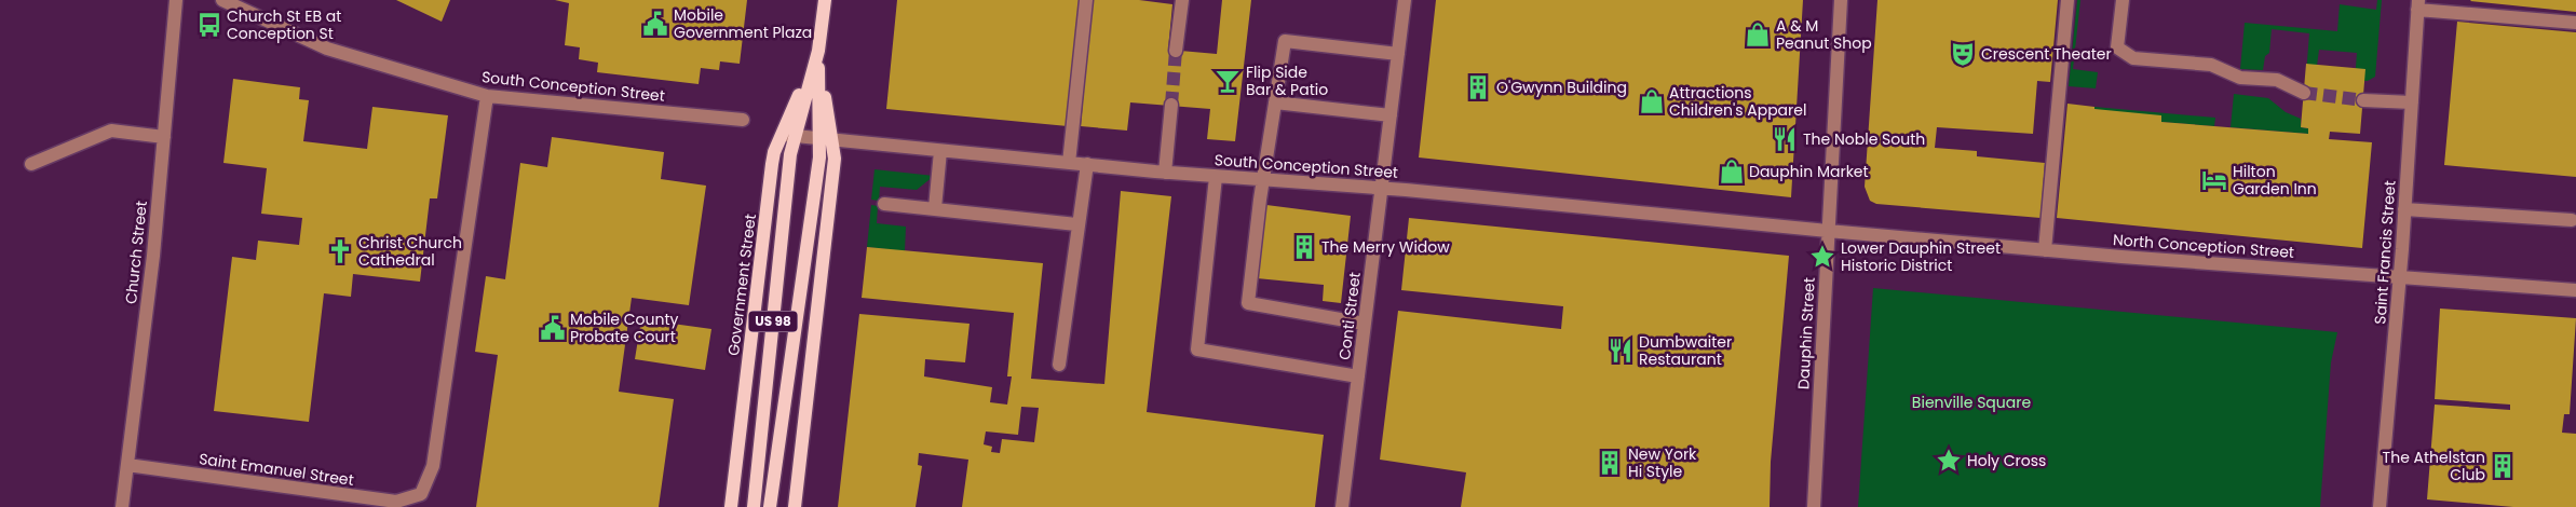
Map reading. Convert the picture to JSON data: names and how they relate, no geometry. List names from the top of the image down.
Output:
{
  "streets": {
    "main road": ["Government Street", "US 98"],
    "street": [
      "South Conception Street",
      "North Conception Street",
      "Church Street",
      "Saint Francis Street",
      "Conti Street",
      "Dauphin Street",
      "Saint Emanuel Street"
    ]
  },
  "crossings": [
    ["South Conception Street", "North Conception Street"],
    ["South Conception Street", "Government Street"],
    ["South Conception Street", "Conti Street"],
    ["South Conception Street", "Dauphin Street"],
    ["South Conception Street", "Saint Emanuel Street"],
    ["North Conception Street", "Saint Francis Street"],
    ["North Conception Street", "Dauphin Street"],
    ["Church Street", "Saint Emanuel Street"]
  ],
  "parks": ["Bienville Square"],
  "places": {
    "public building": ["Mobile Government Plaza", "Mobile County Probate Court"],
    "bus stop": ["Church St EB at Conception St"],
    "shop": ["A & M Peanut Shop", "Attractions Children's Apparel", "Dauphin Market"],
    "theatre": ["Crescent Theater"],
    "bar": ["Flip Side Bar & Patio"],
    "building": [
      "O'Gwynn Building",
      "The Merry Widow",
      "New York Hi Style",
      "The Athelstan Club"
    ],
    "restaurant": ["The Noble South", "Dumbwaiter Restaurant"],
    "hotel": ["Hilton Garden Inn"],
    "church": ["Christ Church Cathedral"],
    "place": ["Lower Dauphin Street Historic District", "Holy Cross"]
  }
}
